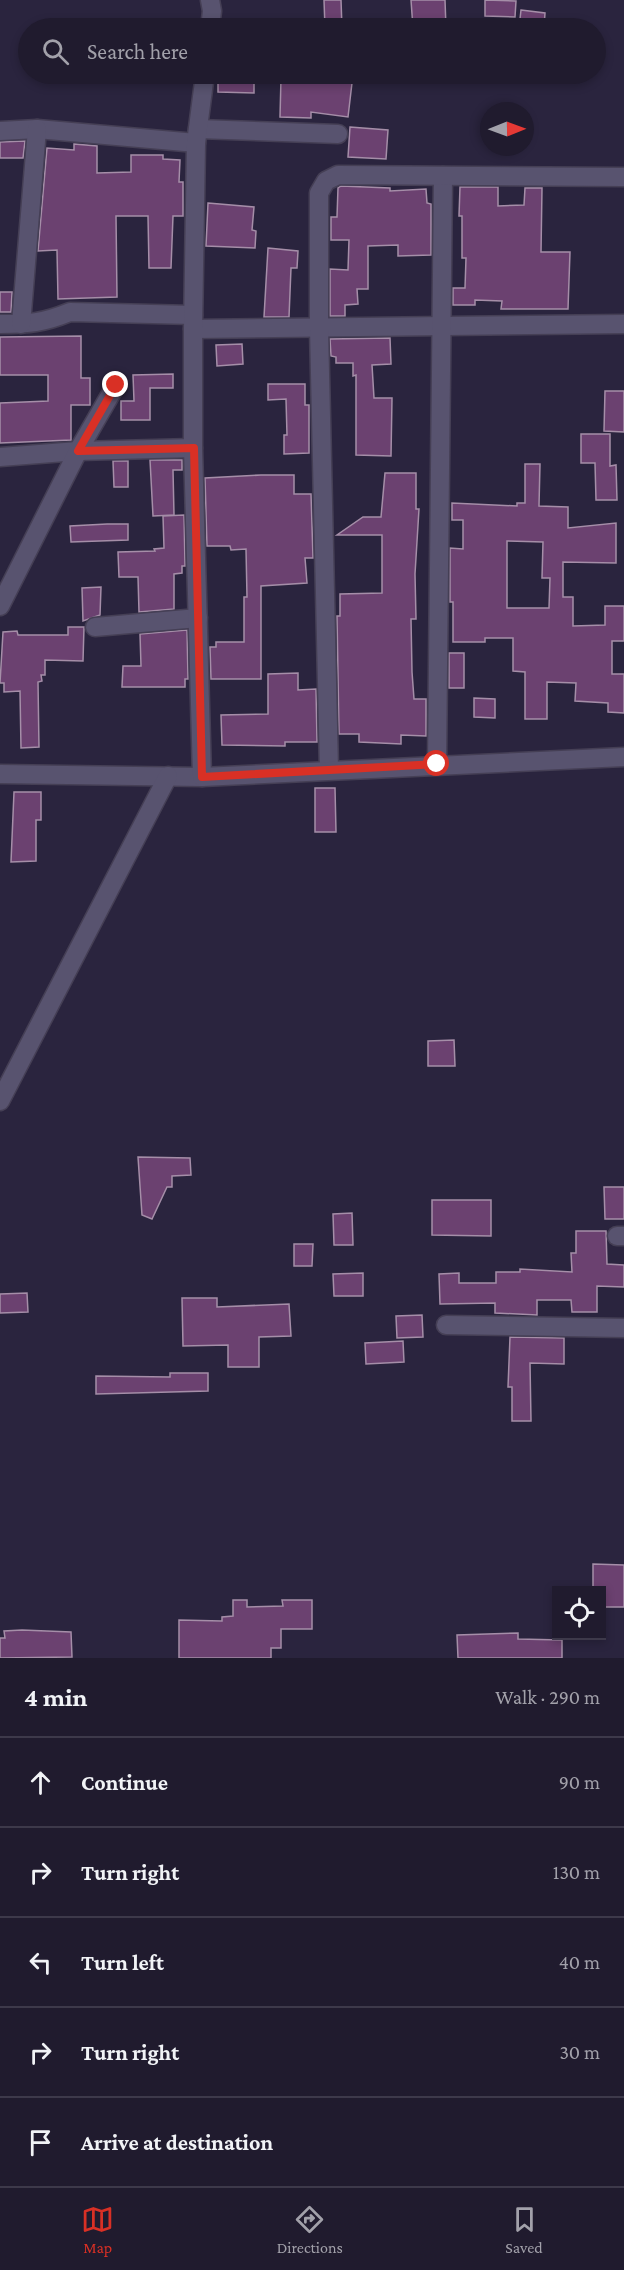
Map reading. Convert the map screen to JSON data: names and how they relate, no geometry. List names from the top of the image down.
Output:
{
  "north": "right",
  "page": {
    "search": "Search here",
    "heading": ["4 min", "Walk · 290 m"],
    "list": [
      ["Continue", "90 m"],
      ["Turn right", "130 m"],
      ["Turn left", "40 m"],
      ["Turn right", "30 m"],
      "Arrive at destination"
    ],
    "nav": ["Map", "Directions", "Saved"]
  }
}
